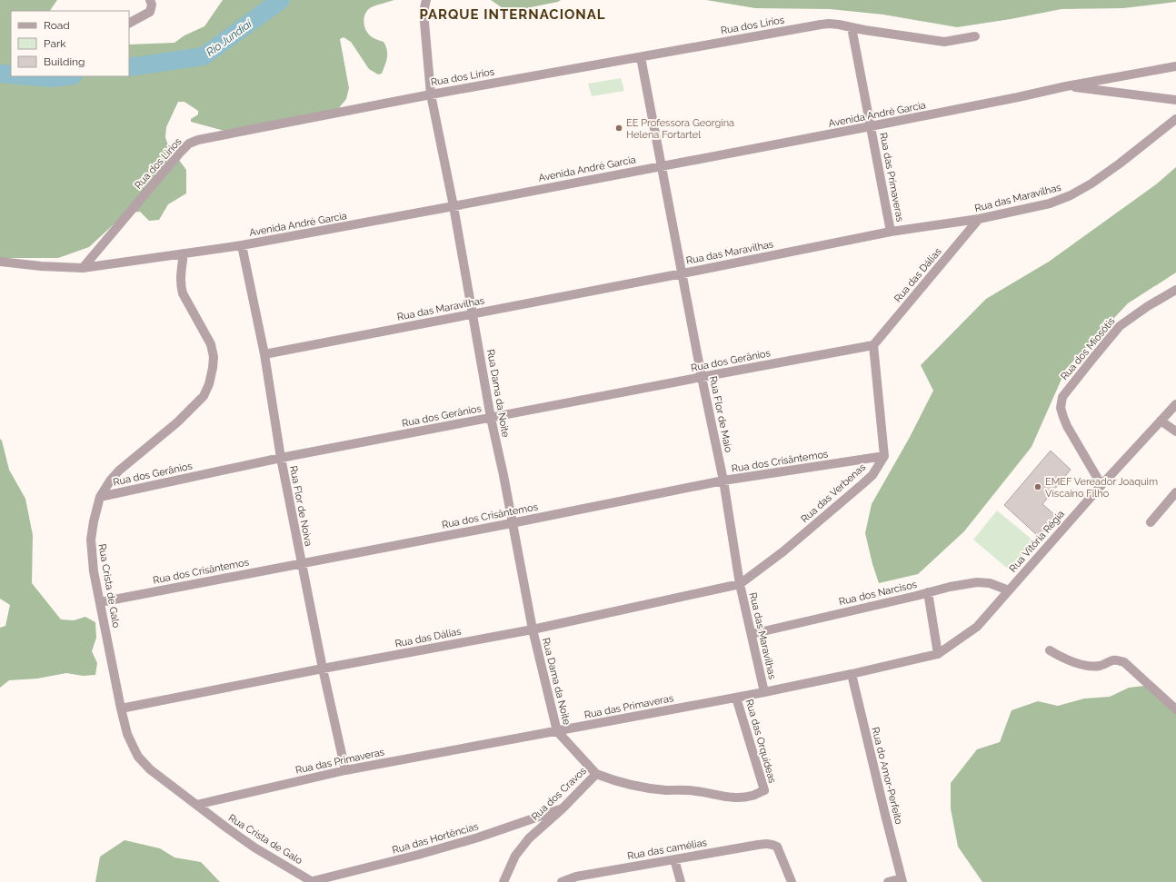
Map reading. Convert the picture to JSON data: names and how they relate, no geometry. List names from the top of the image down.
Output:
{
  "streets": {
    "street": [
      "Rua dos Lirios",
      "Avenida André Garcia",
      "Rua das Primaveras",
      "Rua das Maravilhas",
      "Rua das Dálias",
      "Rua dos Miosótis",
      "Rua dos Gerânios",
      "Rua Dama da Noite",
      "Rua Flor de Maio",
      "Rua dos Crisântemos",
      "Rua das Verbenas",
      "Rua Flor de Noiva",
      "Rua Vitória Régia",
      "Rua Crista de Galo",
      "Rua dos Narcisos",
      "Rua das Orquídeas",
      "Rua do Amor-Perfeito",
      "Rua dos Cravos",
      "Rua das Hortências",
      "Rua das camélias"
    ]
  },
  "crossings": [
    ["Rua dos Lirios", "Avenida André Garcia"],
    ["Rua dos Lirios", "Rua das Primaveras"],
    ["Rua dos Lirios", "Rua Dama da Noite"],
    ["Rua dos Lirios", "Rua Flor de Maio"],
    ["Avenida André Garcia", "Rua das Primaveras"],
    ["Avenida André Garcia", "Rua Dama da Noite"],
    ["Avenida André Garcia", "Rua Flor de Maio"],
    ["Avenida André Garcia", "Rua Flor de Noiva"],
    ["Avenida André Garcia", "Rua Crista de Galo"],
    ["Rua das Primaveras", "Rua das Maravilhas"],
    ["Rua das Primaveras", "Rua Dama da Noite"],
    ["Rua das Primaveras", "Rua Flor de Noiva"],
    ["Rua das Primaveras", "Rua Vitória Régia"],
    ["Rua das Primaveras", "Rua Crista de Galo"],
    ["Rua das Primaveras", "Rua das Orquídeas"],
    ["Rua das Primaveras", "Rua do Amor-Perfeito"],
    ["Rua das Maravilhas", "Rua das Dálias"],
    ["Rua das Maravilhas", "Rua Dama da Noite"],
    ["Rua das Maravilhas", "Rua Flor de Maio"],
    ["Rua das Maravilhas", "Rua das Verbenas"],
    ["Rua das Maravilhas", "Rua Flor de Noiva"],
    ["Rua das Maravilhas", "Rua dos Narcisos"],
    ["Rua das Dálias", "Rua dos Gerânios"],
    ["Rua das Dálias", "Rua Dama da Noite"],
    ["Rua das Dálias", "Rua Flor de Maio"],
    ["Rua das Dálias", "Rua das Verbenas"],
    ["Rua das Dálias", "Rua Flor de Noiva"],
    ["Rua das Dálias", "Rua Crista de Galo"],
    ["Rua dos Miosótis", "Rua Vitória Régia"],
    ["Rua dos Gerânios", "Rua Dama da Noite"],
    ["Rua dos Gerânios", "Rua Flor de Maio"],
    ["Rua dos Gerânios", "Rua Flor de Noiva"],
    ["Rua dos Gerânios", "Rua Crista de Galo"],
    ["Rua Dama da Noite", "Rua dos Crisântemos"],
    ["Rua Dama da Noite", "Rua dos Cravos"],
    ["Rua Flor de Maio", "Rua dos Crisântemos"],
    ["Rua Flor de Maio", "Rua das Verbenas"],
    ["Rua dos Crisântemos", "Rua das Verbenas"],
    ["Rua dos Crisântemos", "Rua Flor de Noiva"],
    ["Rua dos Crisântemos", "Rua Crista de Galo"],
    ["Rua Vitória Régia", "Rua dos Narcisos"],
    ["Rua Crista de Galo", "Rua das Hortências"],
    ["Rua das Orquídeas", "Rua dos Cravos"],
    ["Rua dos Cravos", "Rua das Hortências"]
  ],
  "districts": ["PARQUE INTERNACIONAL"],
  "water": ["Rio Jundiaí"],
  "places": ["EE Professora Georgina Helena Fortartel", "EMEF Vereador Joaquim Víscaino Filho"],
  "legend": ["Road", "Park", "Building"]
}
